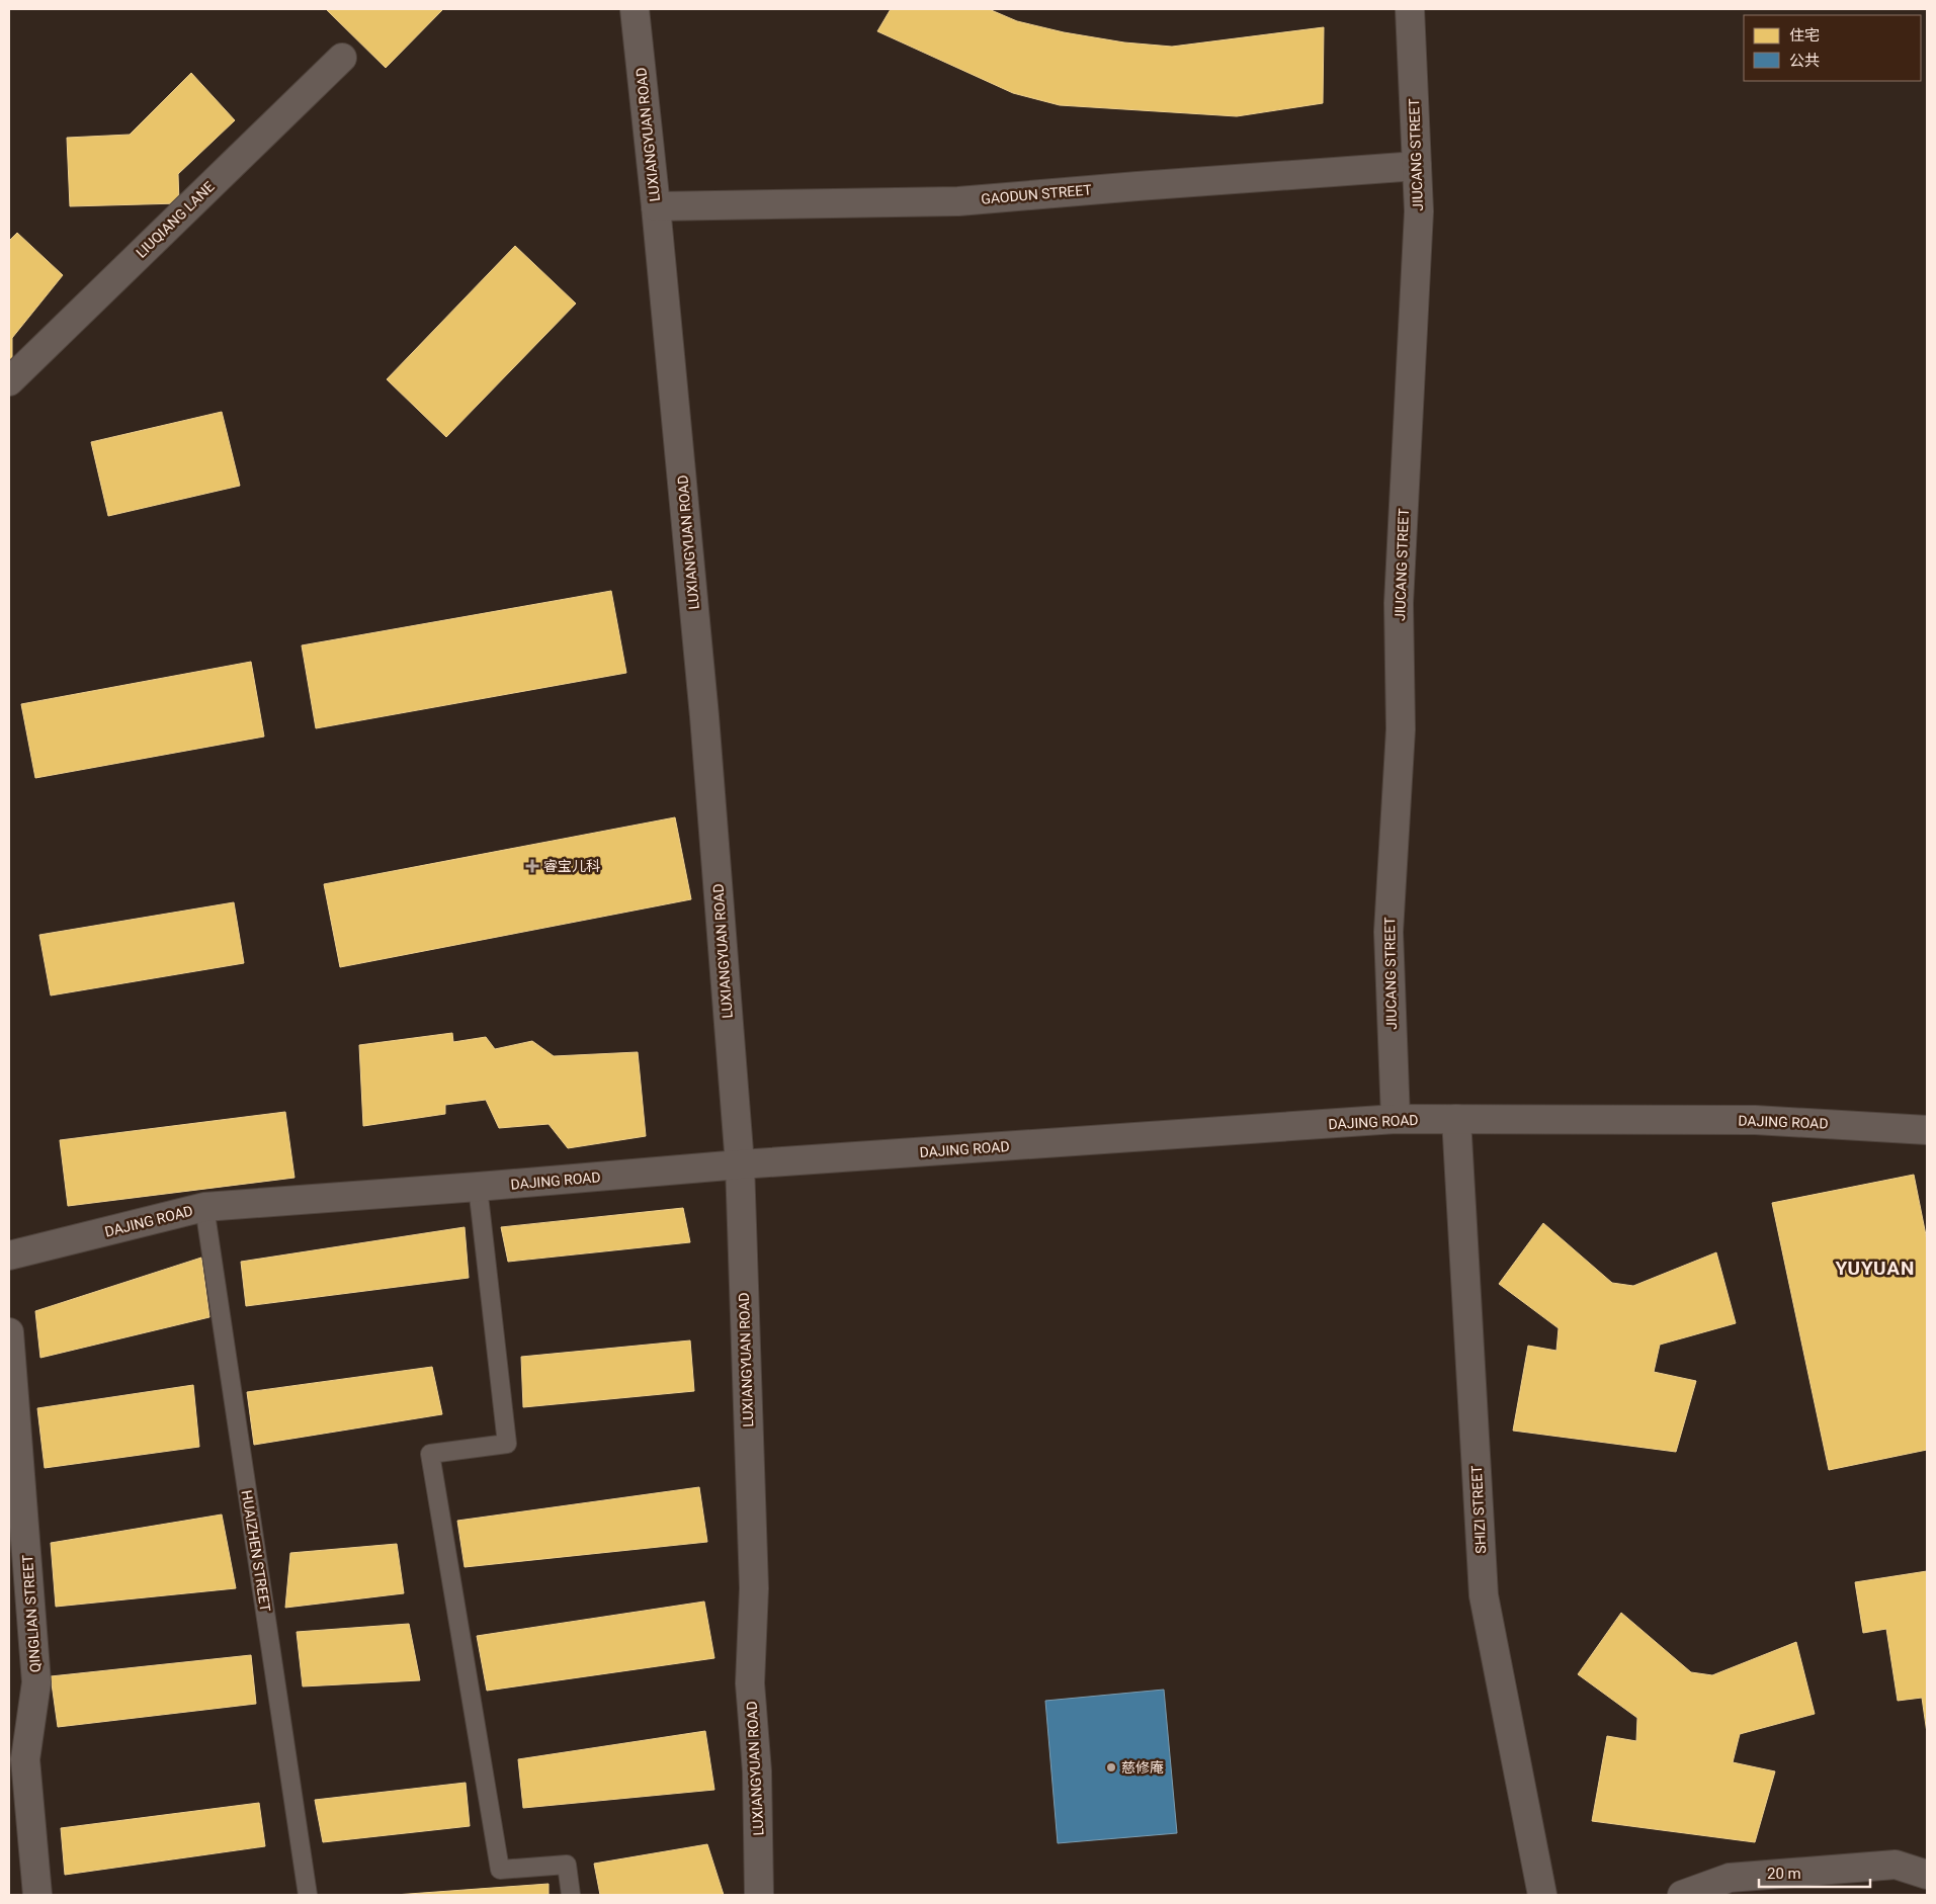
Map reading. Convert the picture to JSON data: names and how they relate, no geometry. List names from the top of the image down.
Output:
{
  "streets": {
    "street": [
      "LUXIANGYUAN ROAD",
      "JIUCANG STREET",
      "GAODUN STREET",
      "LIUQIANG LANE",
      "DAJING ROAD",
      "SHIZI STREET",
      "QINGLIAN STREET"
    ],
    "lane": ["HUAIZHEN STREET"]
  },
  "crossings": [
    ["LUXIANGYUAN ROAD", "GAODUN STREET"],
    ["LUXIANGYUAN ROAD", "DAJING ROAD"],
    ["JIUCANG STREET", "GAODUN STREET"],
    ["JIUCANG STREET", "DAJING ROAD"],
    ["DAJING ROAD", "SHIZI STREET"],
    ["DAJING ROAD", "HUAIZHEN STREET"]
  ],
  "districts": ["YUYUAN"],
  "places": {
    "health": ["睿宝儿科"],
    "other": ["慈修庵"]
  },
  "legend": ["住宅", "公共"],
  "scale_bar": "20 m"
}
